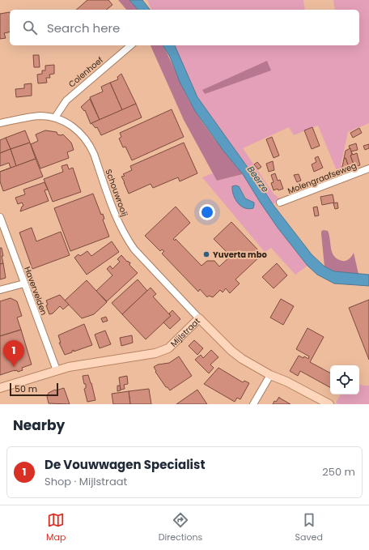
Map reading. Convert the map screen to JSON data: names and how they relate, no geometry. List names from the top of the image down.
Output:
{
  "streets": {
    "main road": ["Mijlstraat"],
    "street": [
      "Colenhoef",
      "Molengraafseweg",
      "Schouwrooij",
      "Havervelden"
    ]
  },
  "crossings": [
    ["Colenhoef", "Schouwrooij"],
    ["Schouwrooij", "Mijlstraat"],
    ["Havervelden", "Mijlstraat"]
  ],
  "water": ["Beerze"],
  "places": ["Yuverta mbo"],
  "scale_bar": "50 m",
  "page": {
    "search": "Search here",
    "pins": "1",
    "scale": "50 m",
    "heading": "Nearby",
    "list": [
      {
        "mark": "1",
        "name": "De Vouwwagen Specialist",
        "note": "Shop · Mijlstraat",
        "value": "250 m"
      }
    ],
    "nav": ["Map", "Directions", "Saved"]
  }
}
